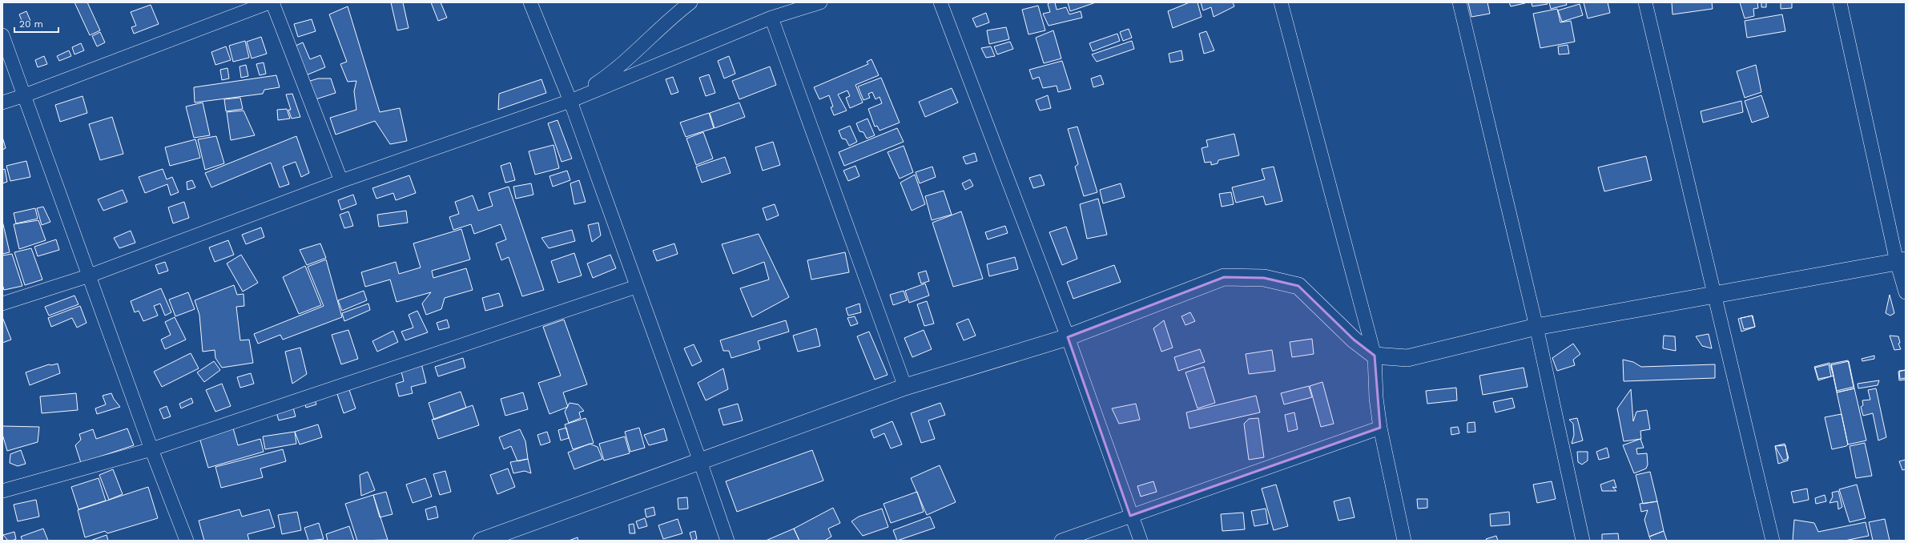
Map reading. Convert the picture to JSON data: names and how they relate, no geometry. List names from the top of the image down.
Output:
{
  "scale_bar": "20 m"
}
